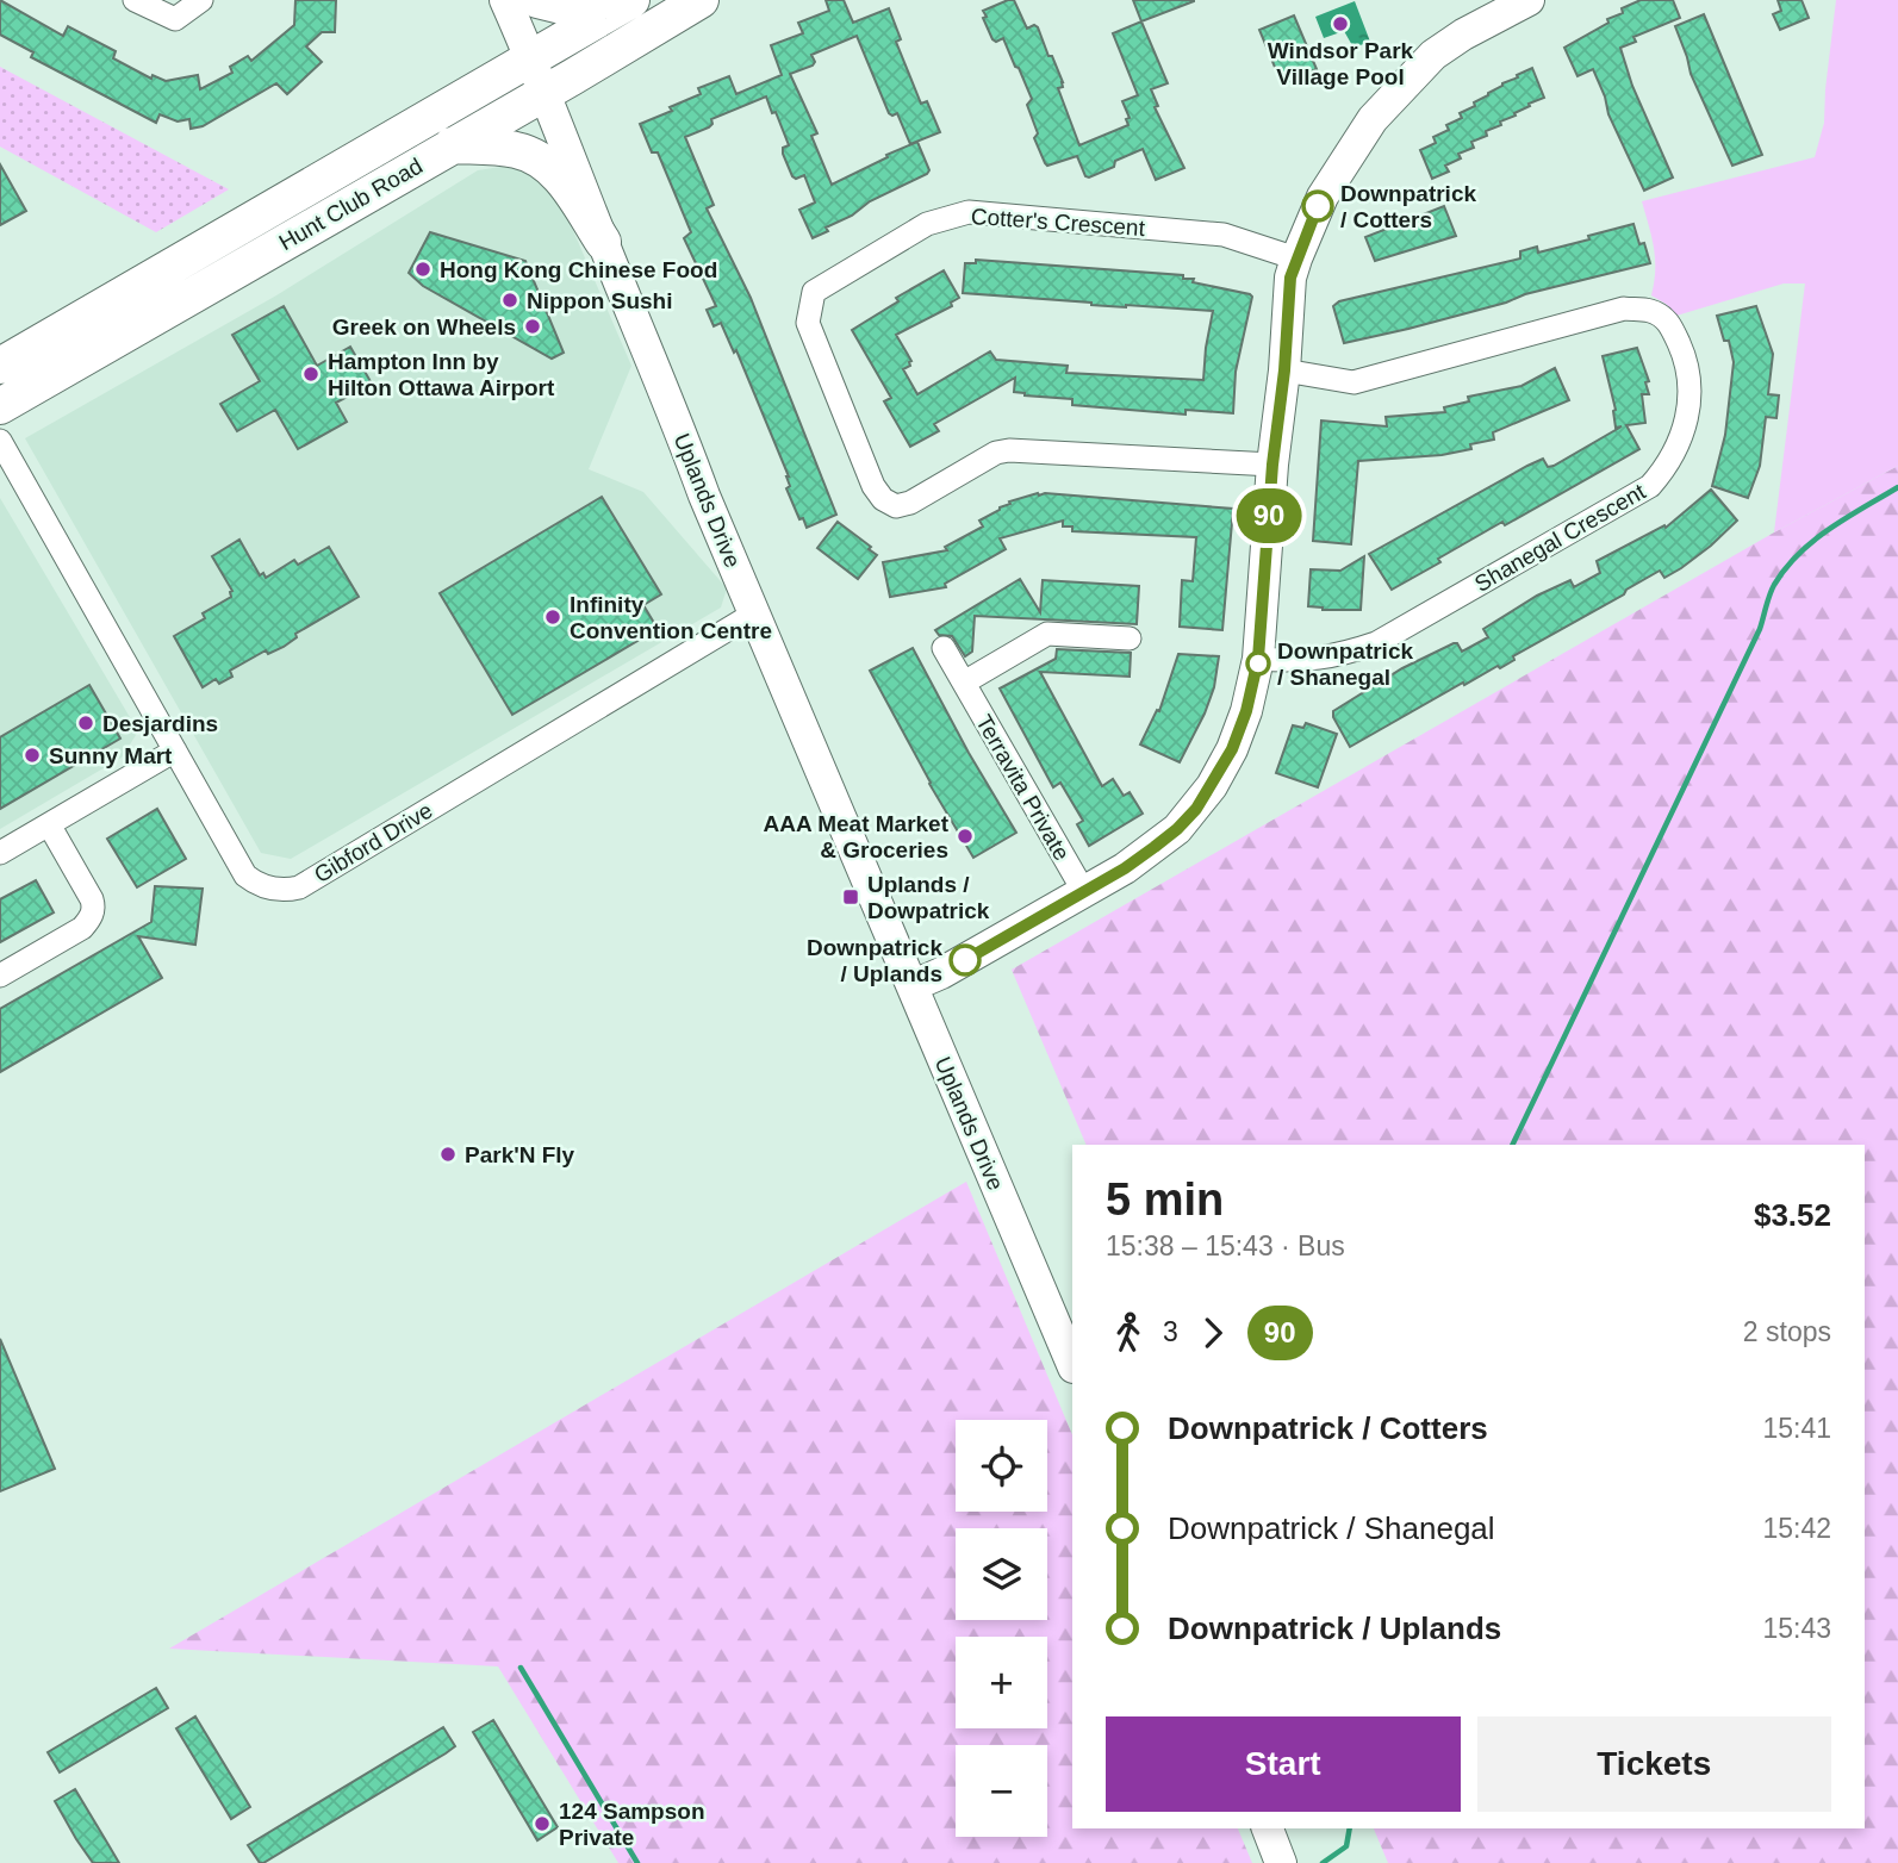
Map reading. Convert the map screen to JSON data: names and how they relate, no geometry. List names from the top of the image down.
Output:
{
  "streets": {
    "main road": ["Hunt Club Road", "Uplands Drive"],
    "street": [
      "Cotter's Crescent",
      "Shanegal Crescent",
      "Terravita Private",
      "Gibford Drive"
    ]
  },
  "crossings": [
    ["Hunt Club Road", "Uplands Drive"],
    ["Uplands Drive", "Gibford Drive"]
  ],
  "places": {
    "other": [
      "Windsor Park Village Pool",
      "Downpatrick / Cotters",
      "Hong Kong Chinese Food",
      "Nippon Sushi",
      "Greek on Wheels",
      "Hampton Inn by Hilton Ottawa Airport",
      "Infinity Convention Centre",
      "Downpatrick / Shanegal",
      "Desjardins",
      "Sunny Mart",
      "AAA Meat Market & Groceries",
      "Downpatrick / Uplands",
      "Park'N Fly",
      "124 Sampson Private"
    ],
    "transit": ["Uplands / Dowpatrick"]
  },
  "lines": ["bus line 90"],
  "page": {
    "on_map": "90",
    "heading": ["5 min", "15:38 – 15:43 · Bus", "$3.52"],
    "legs": ["3", "90", "2 stops"],
    "list": [
      {
        "name": "Downpatrick / Cotters",
        "value": "15:41"
      },
      {
        "name": "Downpatrick / Shanegal",
        "value": "15:42"
      },
      {
        "name": "Downpatrick / Uplands",
        "value": "15:43"
      }
    ],
    "map_buttons": ["+", "−"],
    "buttons": ["Start", "Tickets"]
  }
}
